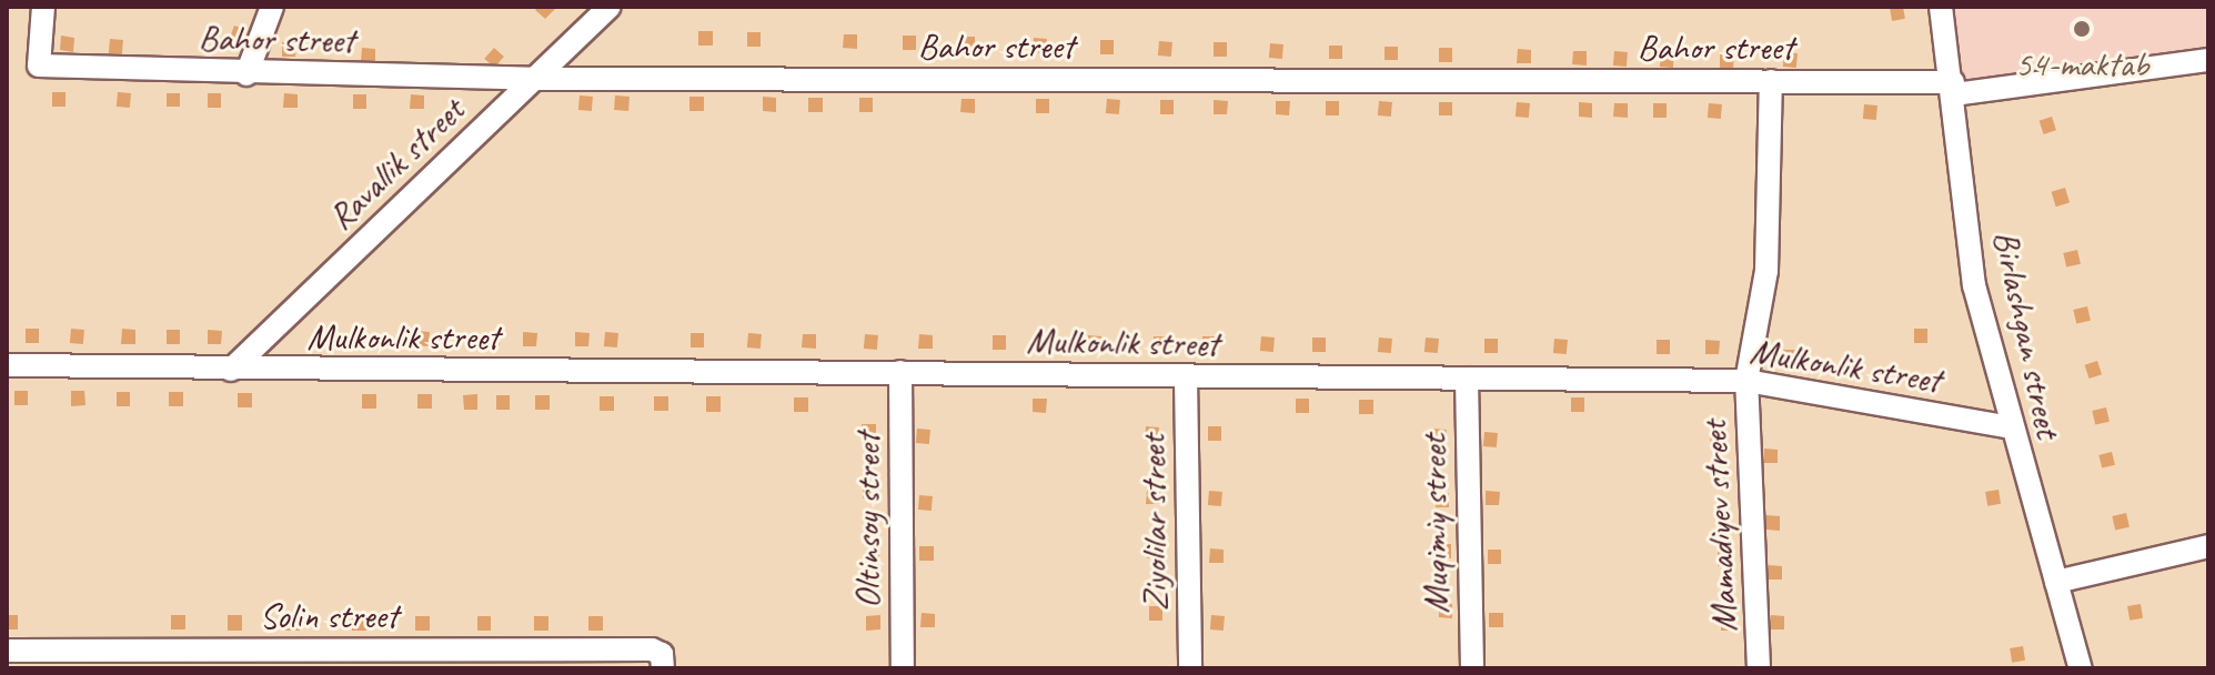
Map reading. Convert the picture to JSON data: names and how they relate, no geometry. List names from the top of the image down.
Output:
{
  "streets": {
    "street": [
      "Bahor street",
      "Ravallik street",
      "Birlashgan street",
      "Mulkonlik street",
      "Oltinsoy street",
      "Ziyolilar street",
      "Muqimiy street",
      "Mamadiyev street",
      "Solin street"
    ]
  },
  "crossings": [
    ["Bahor street", "Ravallik street"],
    ["Bahor street", "Birlashgan street"],
    ["Bahor street", "Mamadiyev street"],
    ["Ravallik street", "Mulkonlik street"],
    ["Birlashgan street", "Mulkonlik street"],
    ["Mulkonlik street", "Oltinsoy street"],
    ["Mulkonlik street", "Ziyolilar street"],
    ["Mulkonlik street", "Muqimiy street"],
    ["Mulkonlik street", "Mamadiyev street"]
  ],
  "places": ["54-maktab"]
}
